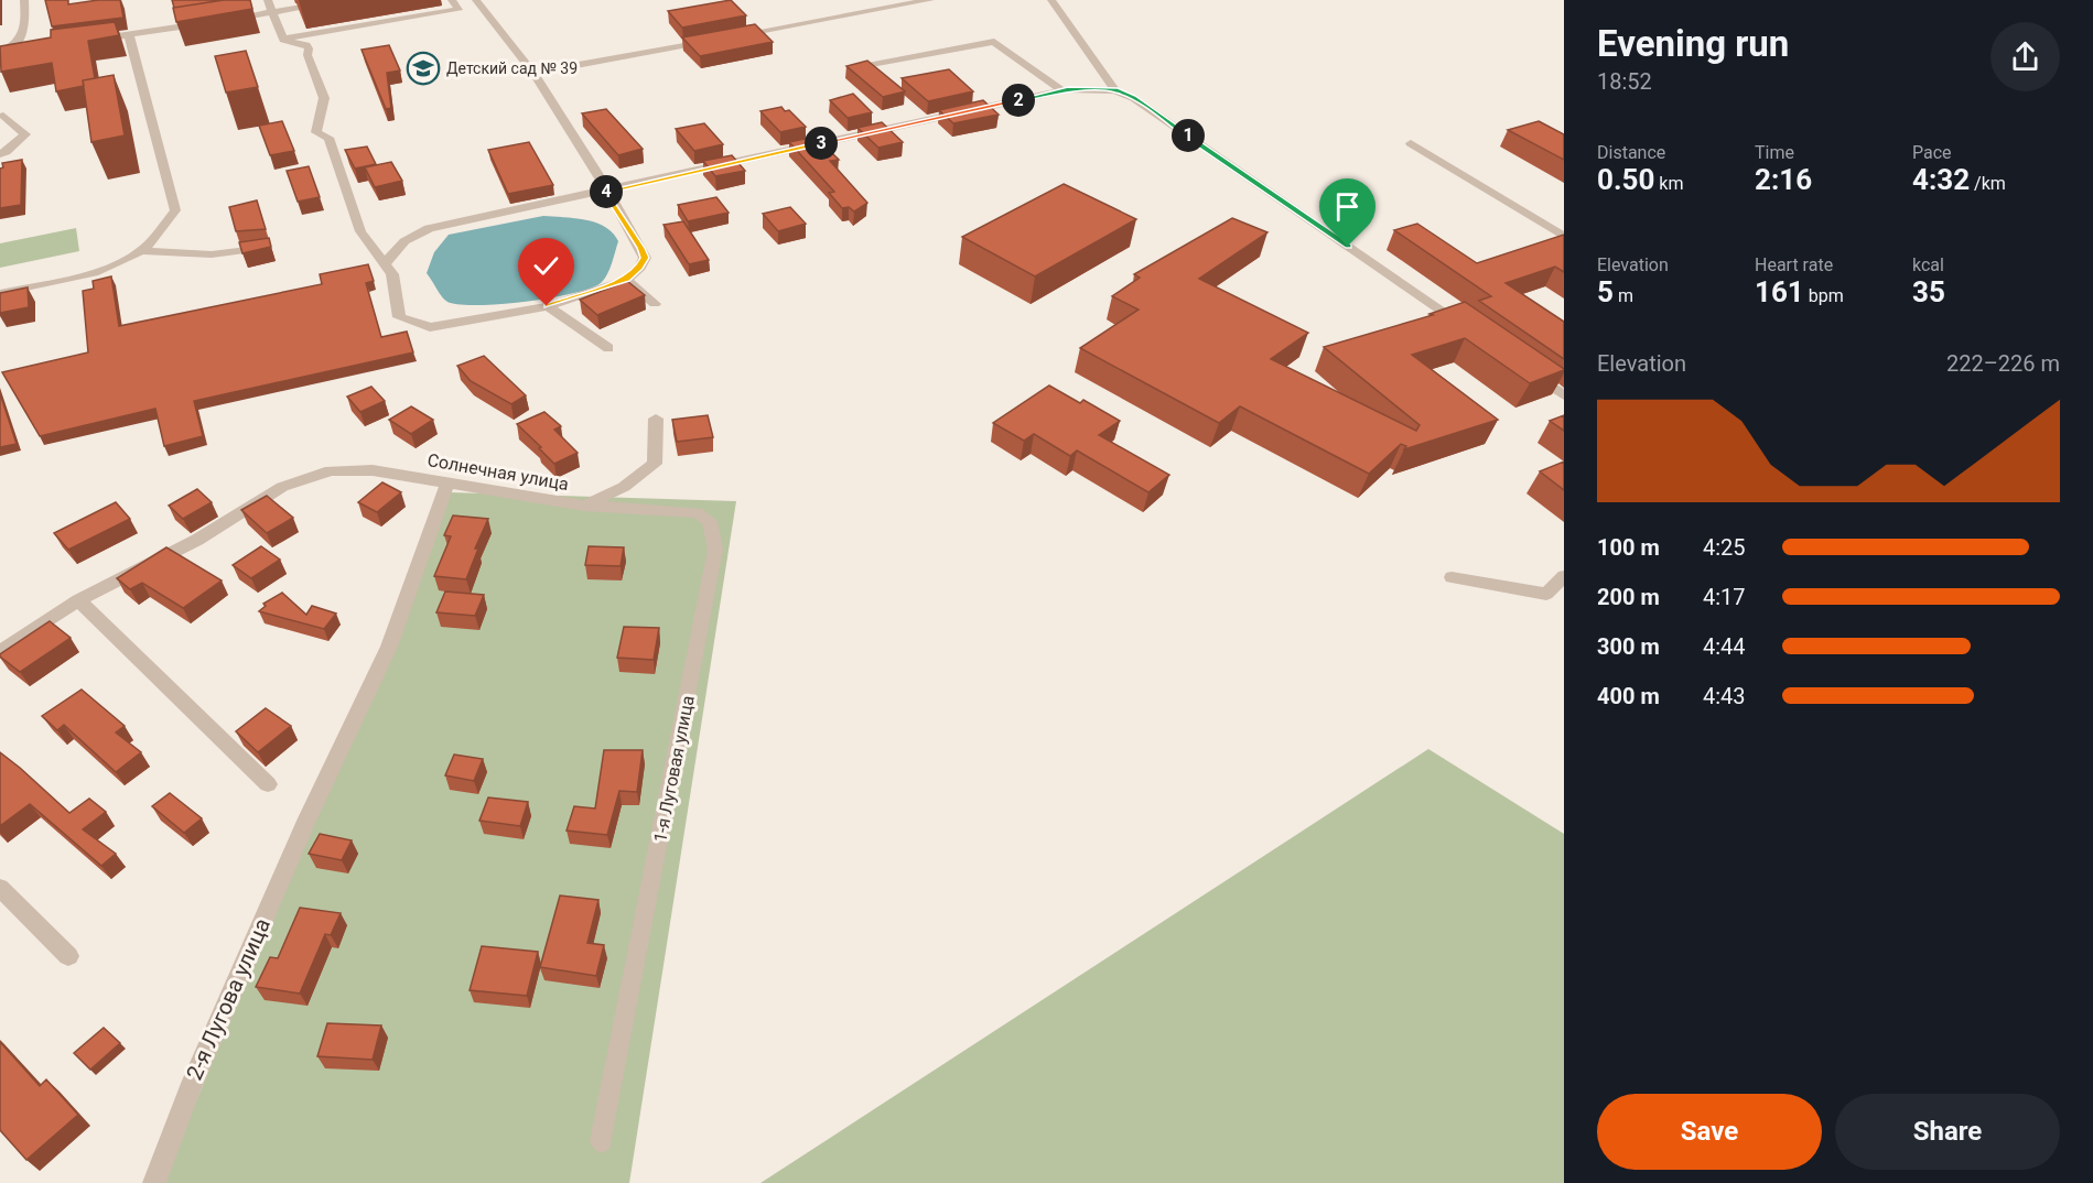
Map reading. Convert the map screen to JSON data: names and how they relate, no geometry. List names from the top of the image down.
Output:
{
  "streets": {
    "street": ["Солнечная улица", "1-я Луговая улица", "2-я Лугова улица"]
  },
  "crossings": [
    ["Солнечная улица", "1-я Луговая улица"],
    ["Солнечная улица", "2-я Лугова улица"]
  ],
  "places": {
    "school or university": ["Детский сад № 39"]
  },
  "page": {
    "heading": ["Evening run", "18:52"],
    "pins": [
      "2",
      "1",
      "3",
      "4"
    ],
    "stats": [
      ["Distance", "0.50 km"],
      ["Time", "2:16"],
      ["Pace", "4:32 /km"],
      ["Elevation", "5 m"],
      ["Heart rate", "161 bpm"],
      ["kcal", "35"]
    ],
    "chart": ["Elevation", "222–226 m"],
    "list": [
      {
        "name": "100 m",
        "note": "4:25"
      },
      {
        "name": "200 m",
        "note": "4:17"
      },
      {
        "name": "300 m",
        "note": "4:44"
      },
      {
        "name": "400 m",
        "note": "4:43"
      }
    ],
    "buttons": ["Save", "Share"]
  }
}
